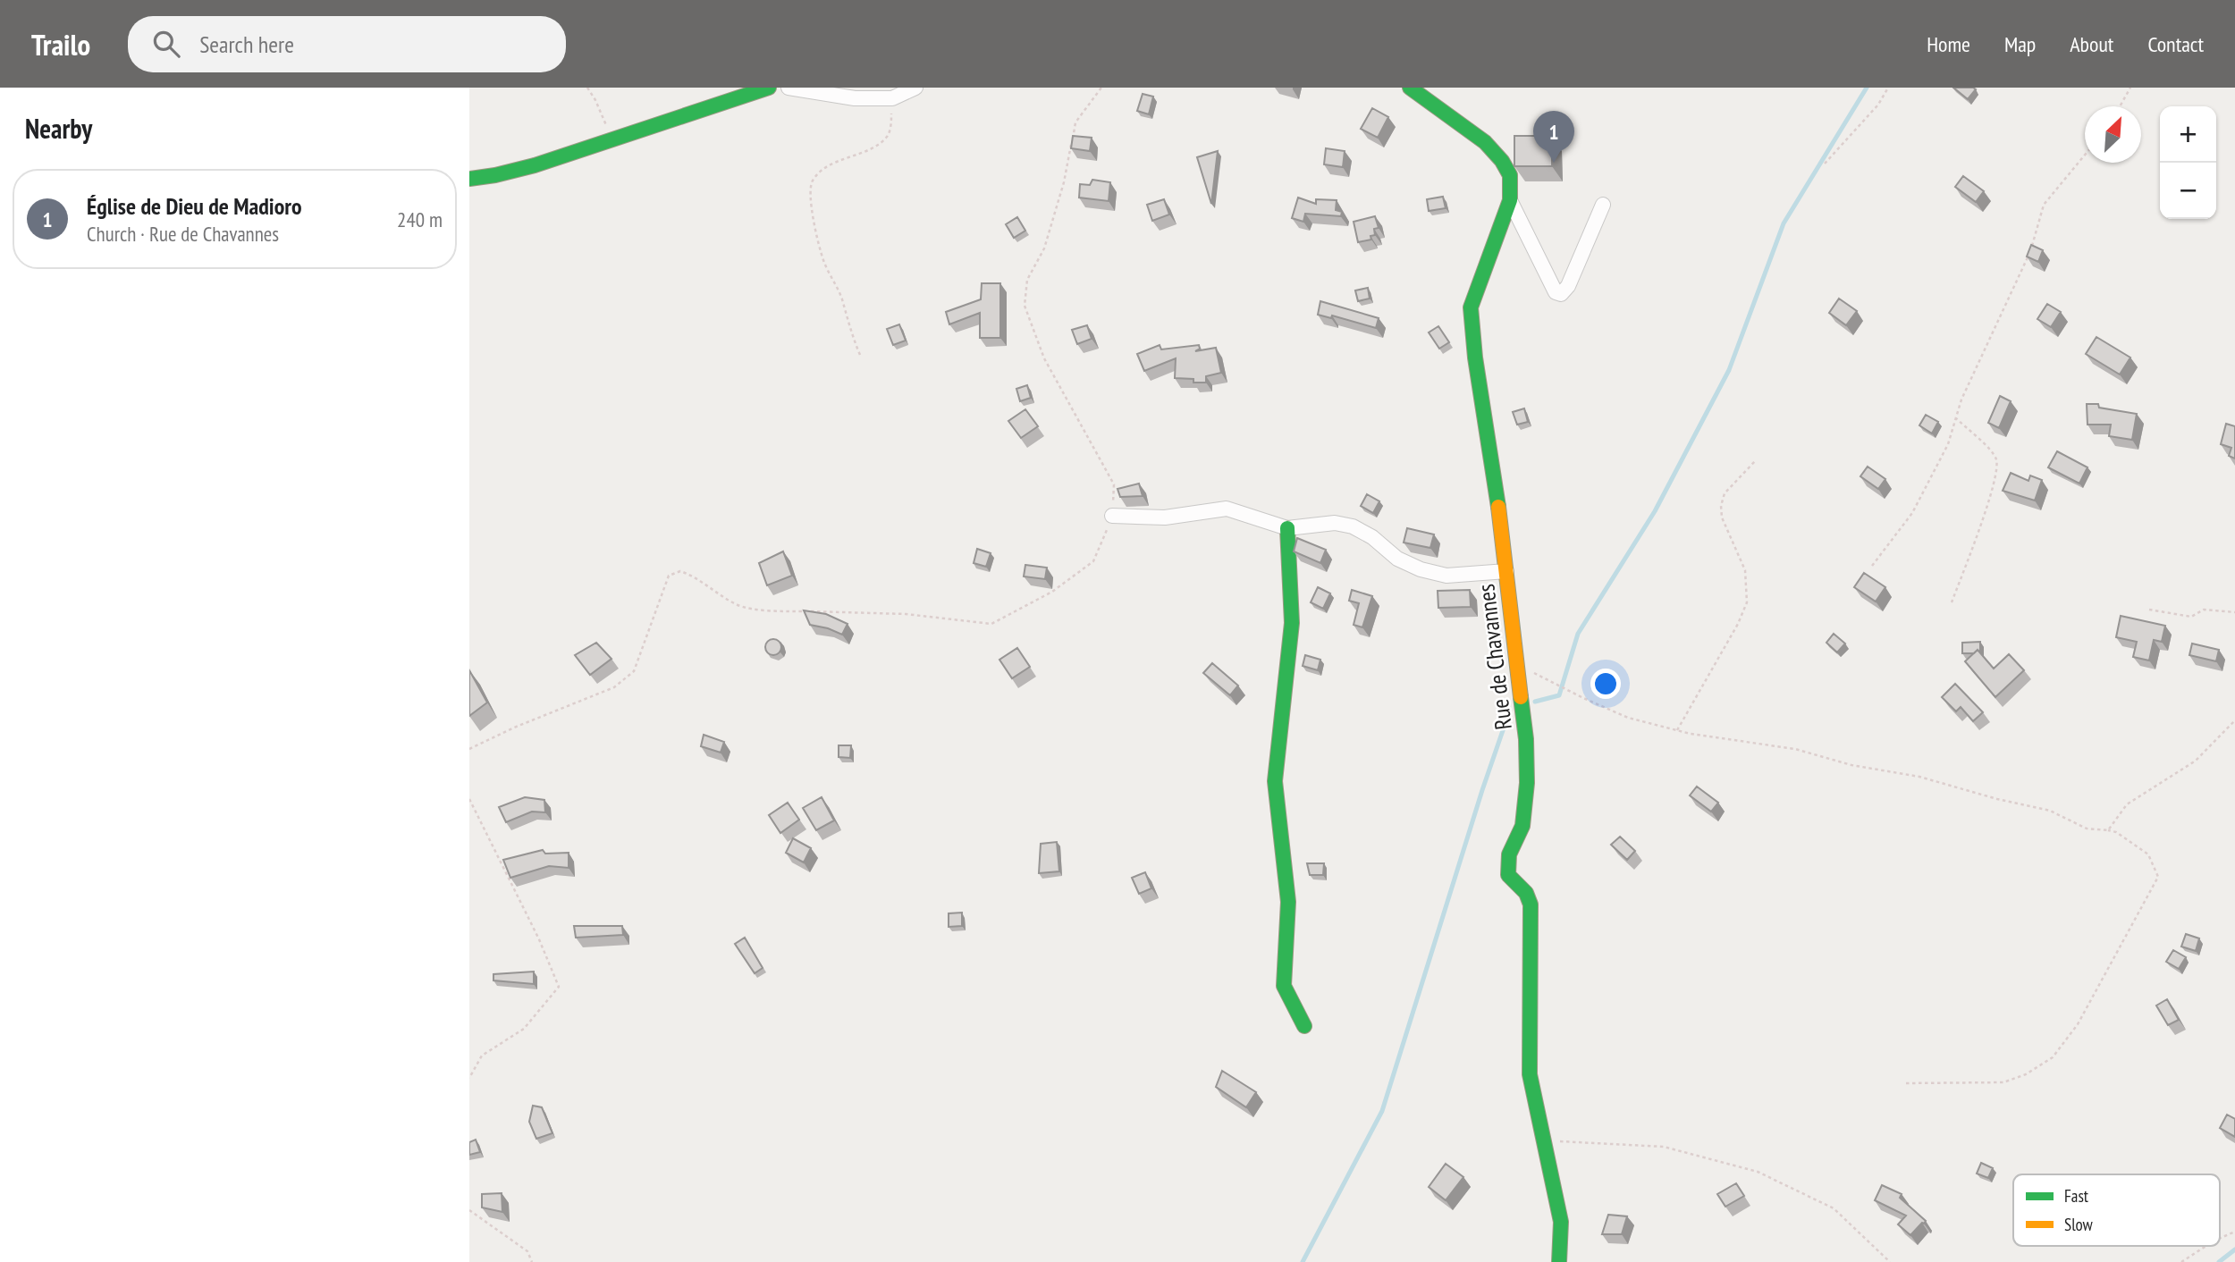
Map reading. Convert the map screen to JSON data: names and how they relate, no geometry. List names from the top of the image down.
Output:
{
  "streets": {
    "street": ["Rue de Chavannes"]
  },
  "legend": ["Fast", "Slow"],
  "north": "top right",
  "page": {
    "header": "Trailo",
    "search": "Search here",
    "nav": [
      "Home",
      "Map",
      "About",
      "Contact"
    ],
    "heading": "Nearby",
    "map_buttons": ["+", "−"],
    "pins": "1",
    "list": [
      {
        "mark": "1",
        "name": "Église de Dieu de Madioro",
        "note": "Church · Rue de Chavannes",
        "value": "240 m"
      }
    ]
  }
}
